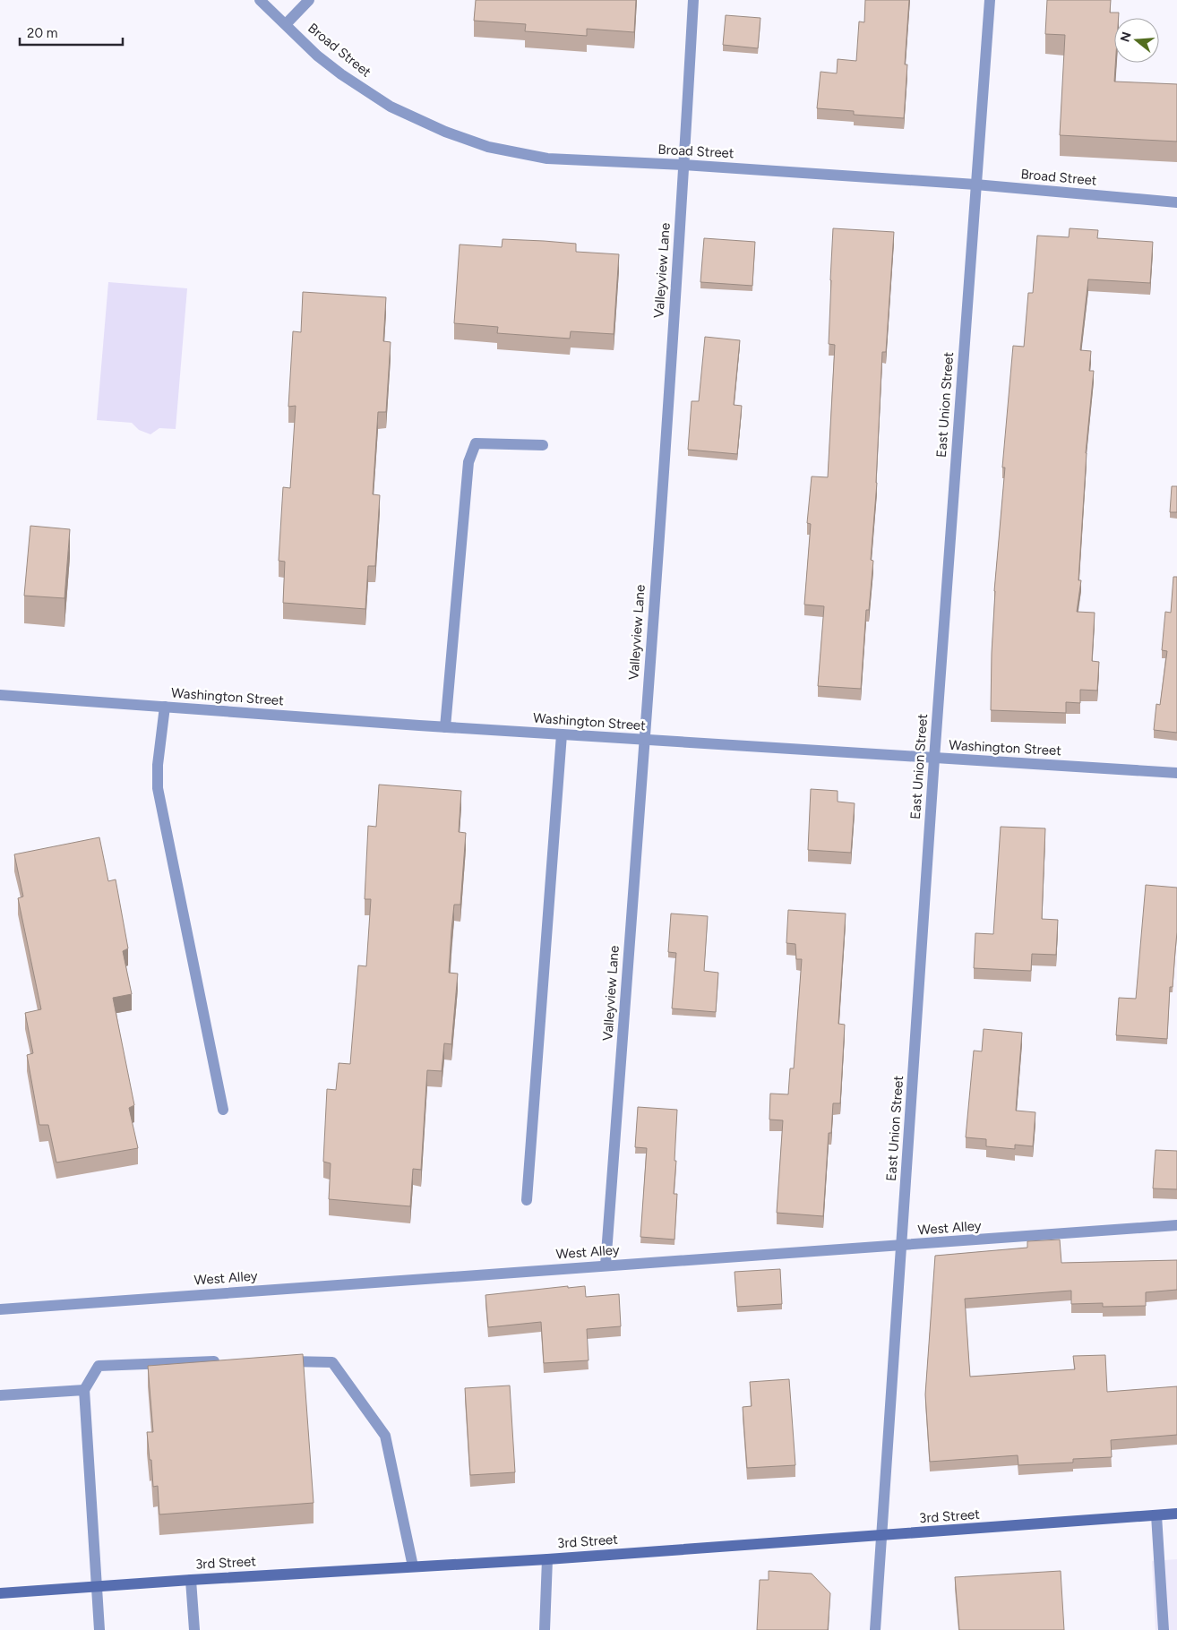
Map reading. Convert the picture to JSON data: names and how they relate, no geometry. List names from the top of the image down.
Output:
{
  "streets": {
    "main road": ["3rd Street"],
    "street": [
      "Broad Street",
      "Valleyview Lane",
      "East Union Street",
      "Washington Street",
      "West Alley"
    ]
  },
  "crossings": [
    ["Broad Street", "Valleyview Lane"],
    ["Broad Street", "East Union Street"],
    ["Valleyview Lane", "Washington Street"],
    ["Valleyview Lane", "West Alley"],
    ["East Union Street", "Washington Street"],
    ["East Union Street", "West Alley"],
    ["East Union Street", "3rd Street"]
  ],
  "scale_bar": "20 m",
  "north": "left"
}
